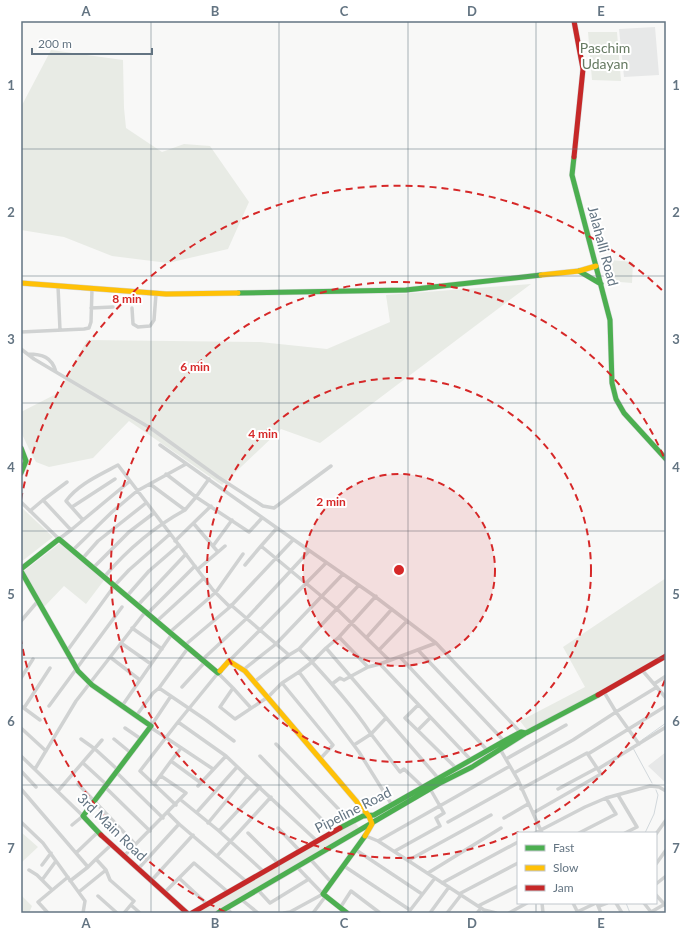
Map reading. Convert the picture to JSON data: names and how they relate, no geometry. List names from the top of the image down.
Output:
{
  "streets": {
    "street": ["Jalahalli Road", "Pipeline Road", "3rd Main Road"]
  },
  "parks": ["Paschim Udayan"],
  "legend": ["Fast", "Slow", "Jam"],
  "scale_bar": "200 m",
  "grid": {
    "columns": [
      "A",
      "B",
      "C",
      "D",
      "E"
    ],
    "rows": [
      "1",
      "2",
      "3",
      "4",
      "5",
      "6",
      "7"
    ]
  },
  "rings": [
    "8 min",
    "6 min",
    "4 min",
    "2 min"
  ]
}
